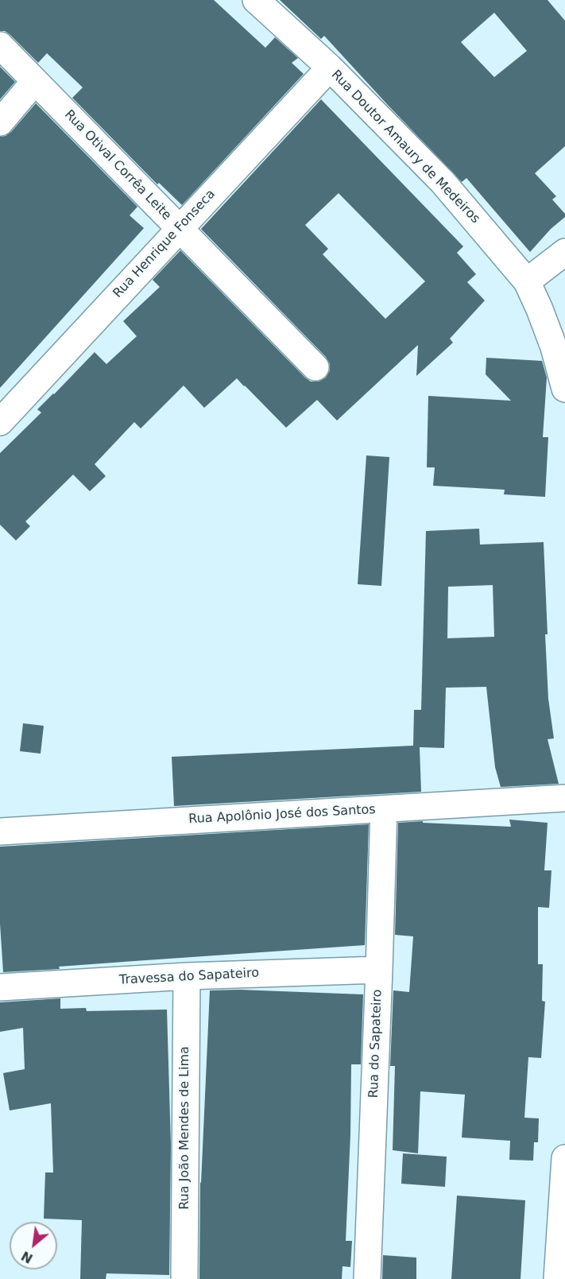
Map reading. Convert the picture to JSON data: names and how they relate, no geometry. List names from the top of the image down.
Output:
{
  "streets": {
    "street": [
      "Rua Doutor Amaury de Medeiros",
      "Rua Otival Corrêa Leite",
      "Rua Henrique Fonseca",
      "Rua Apolônio José dos Santos",
      "Travessa do Sapateiro",
      "Rua do Sapateiro",
      "Rua João Mendes de Lima"
    ]
  },
  "crossings": [
    ["Rua Doutor Amaury de Medeiros", "Rua Henrique Fonseca"],
    ["Rua Otival Corrêa Leite", "Rua Henrique Fonseca"],
    ["Rua Apolônio José dos Santos", "Rua do Sapateiro"],
    ["Travessa do Sapateiro", "Rua do Sapateiro"],
    ["Travessa do Sapateiro", "Rua João Mendes de Lima"]
  ],
  "north": "bottom left"
}
